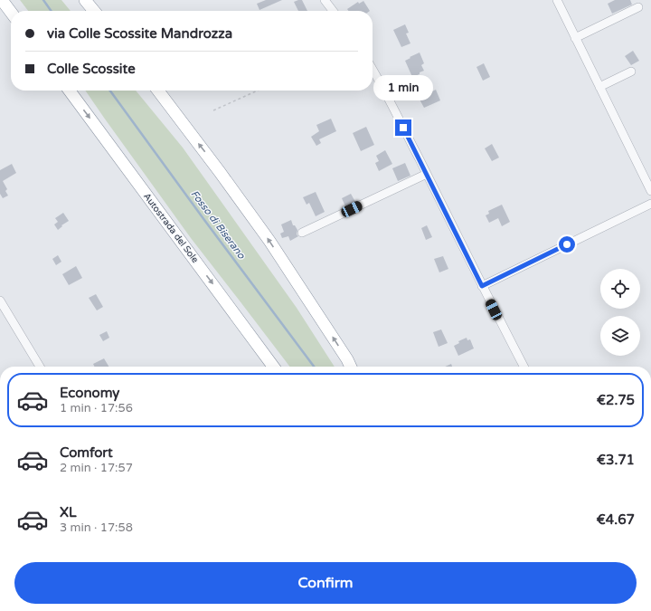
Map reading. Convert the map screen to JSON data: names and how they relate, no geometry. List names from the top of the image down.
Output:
{
  "streets": {
    "highway": ["Autostrada del Sole"]
  },
  "water": ["Fosso di Biserano"],
  "page": {
    "banner": ["via Colle Scossite Mandrozza", "Colle Scossite"],
    "bubble": "1 min",
    "list": [
      {
        "name": "Economy",
        "note": "1 min · 17:56",
        "value": "€2.75"
      },
      {
        "name": "Comfort",
        "note": "2 min · 17:57",
        "value": "€3.71"
      },
      {
        "name": "XL",
        "note": "3 min · 17:58",
        "value": "€4.67"
      }
    ],
    "buttons": "Confirm"
  }
}
